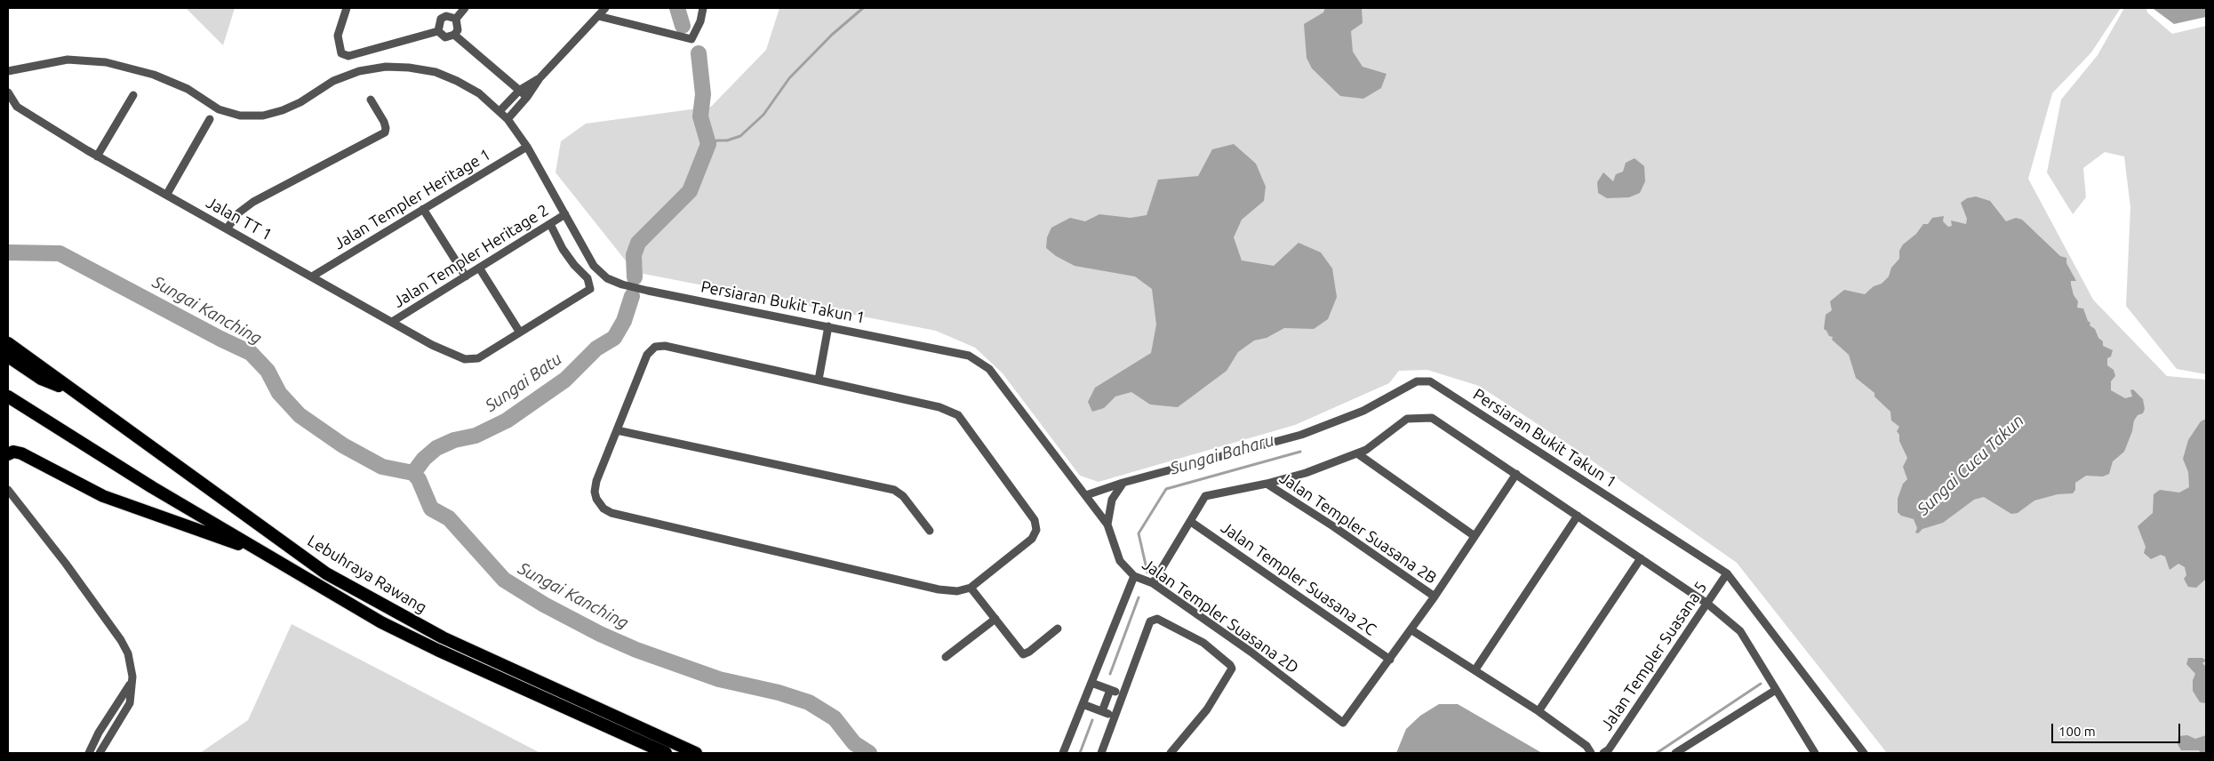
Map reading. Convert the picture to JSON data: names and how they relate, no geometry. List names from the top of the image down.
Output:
{
  "streets": {
    "highway": ["Lebuhraya Rawang"],
    "street": [
      "Jalan Templer Heritage 1",
      "Jalan TT 1",
      "Jalan Templer Heritage 2",
      "Persiaran Bukit Takun 1",
      "Jalan Templer Suasana 2B",
      "Jalan Templer Suasana 2C",
      "Jalan Templer Suasana 2D",
      "Jalan Templer Suasana 5"
    ]
  },
  "crossings": [
    ["Jalan Templer Heritage 1", "Jalan TT 1"],
    ["Jalan Templer Heritage 1", "Persiaran Bukit Takun 1"],
    ["Jalan TT 1", "Jalan Templer Heritage 2"],
    ["Jalan Templer Heritage 2", "Persiaran Bukit Takun 1"],
    ["Persiaran Bukit Takun 1", "Jalan Templer Suasana 2D"],
    ["Persiaran Bukit Takun 1", "Jalan Templer Suasana 5"],
    ["Jalan Templer Suasana 2C", "Jalan Templer Suasana 2D"]
  ],
  "water": [
    "Sungai Kanching",
    "Sungai Batu",
    "Sungai Baharu",
    "Sungai Cucu Takun"
  ],
  "scale_bar": "100 m"
}
